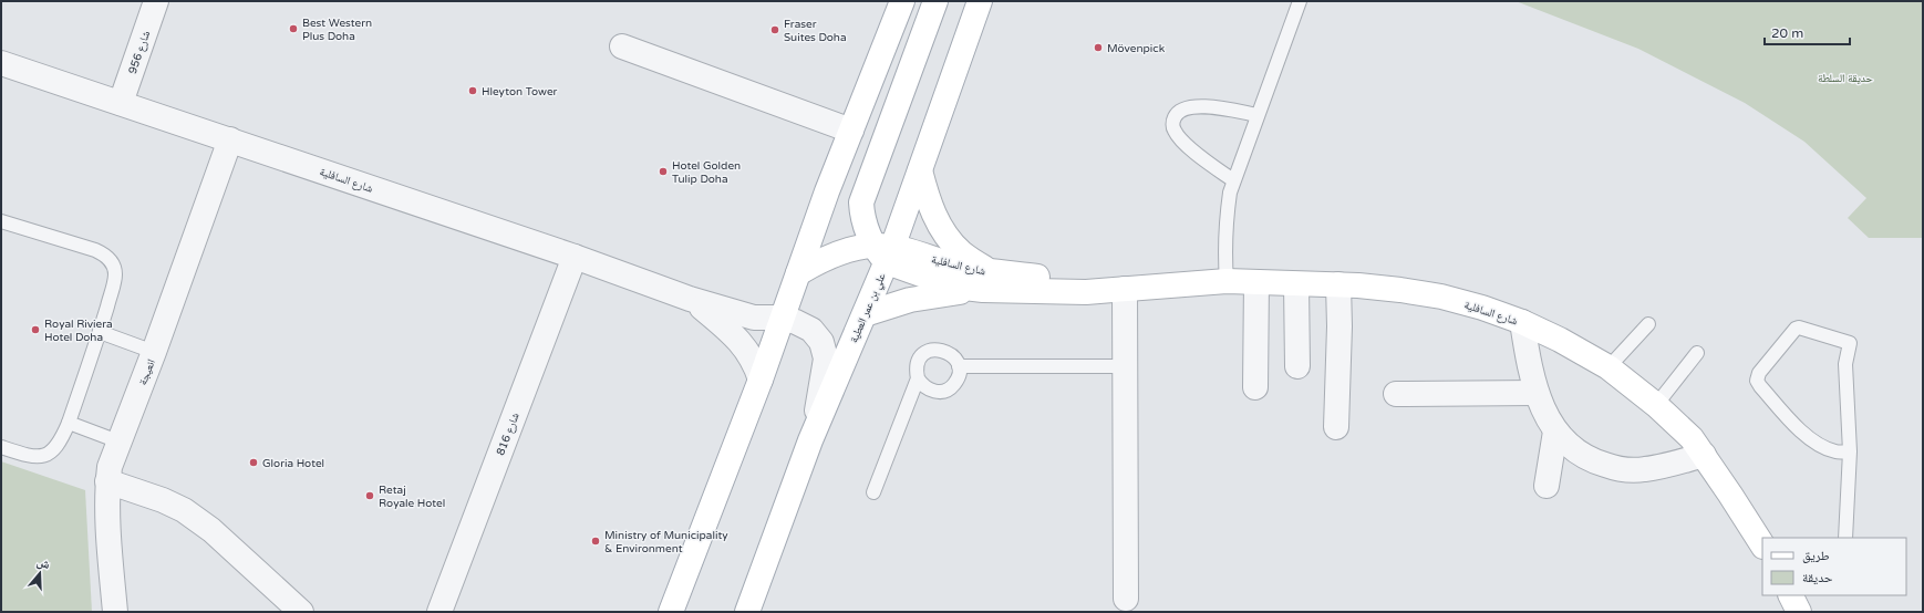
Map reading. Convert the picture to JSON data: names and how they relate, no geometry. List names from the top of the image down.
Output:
{
  "streets": {
    "main road": ["شارع السافلية", "علي بن عمر العطية"],
    "street": ["شارع 956", "انعيجة", "شارع 816"]
  },
  "crossings": [
    ["شارع 956", "شارع السافلية"],
    ["شارع السافلية", "علي بن عمر العطية"],
    ["شارع السافلية", "انعيجة"],
    ["شارع السافلية", "شارع 816"]
  ],
  "parks": ["حديقة السلطة"],
  "places": [
    "Best Western Plus Doha",
    "Fraser Suites Doha",
    "Mövenpick",
    "Hleyton Tower",
    "Hotel Golden Tulip Doha",
    "Royal Riviera Hotel Doha",
    "Gloria Hotel",
    "Retaj Royale Hotel",
    "Ministry of Municipality & Environment"
  ],
  "legend": ["طريق", "حديقة"],
  "scale_bar": "20 m",
  "north": "top"
}
